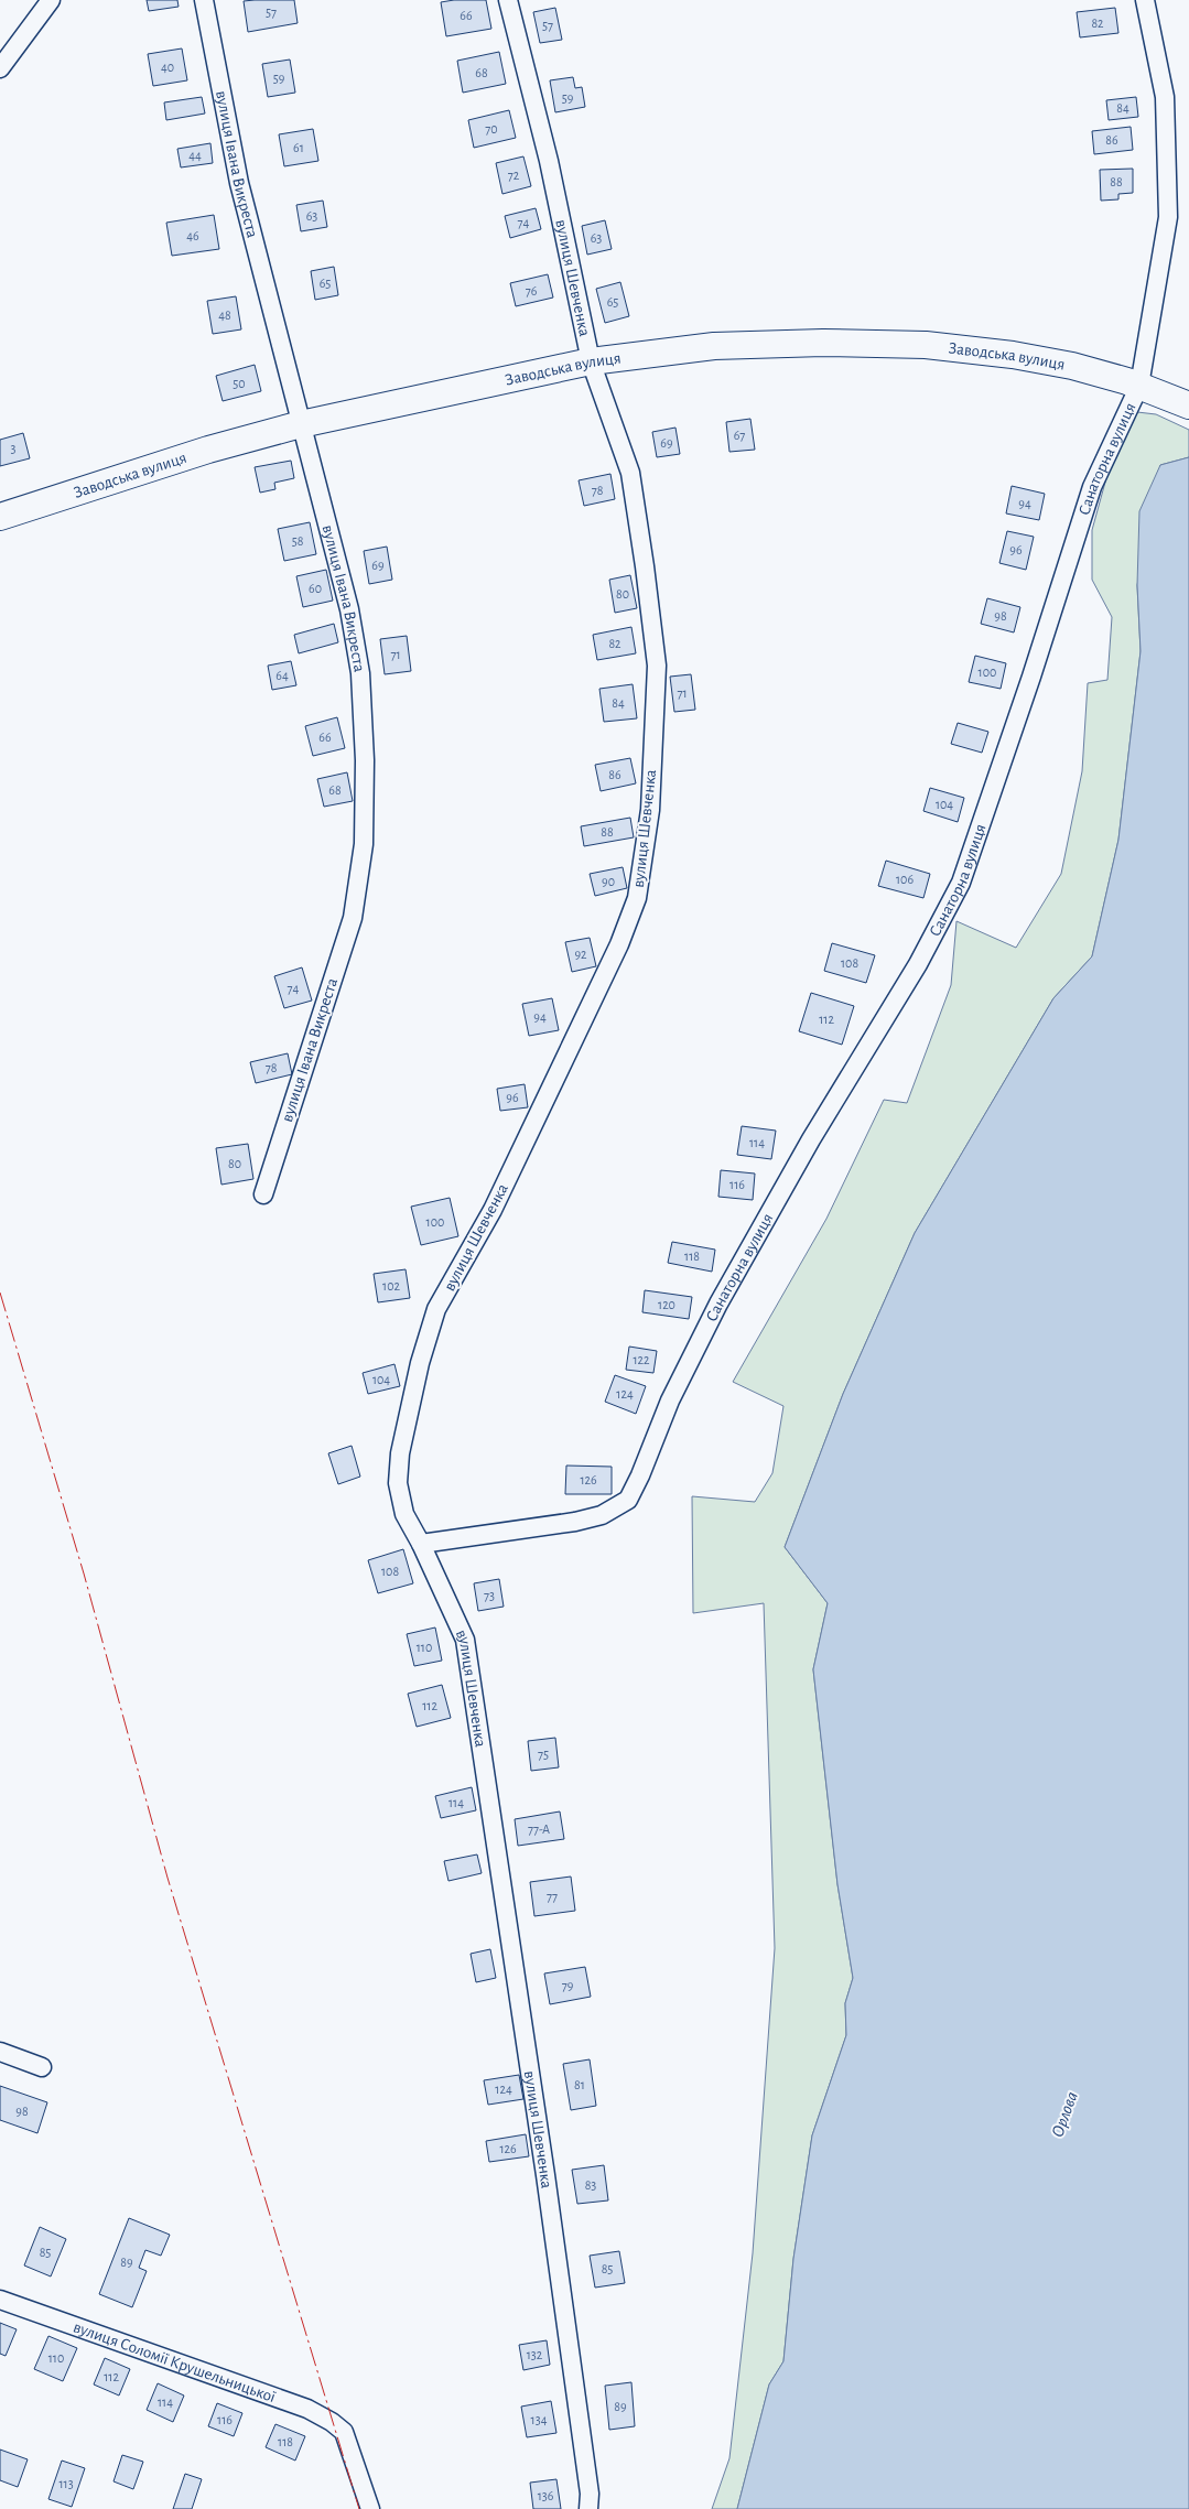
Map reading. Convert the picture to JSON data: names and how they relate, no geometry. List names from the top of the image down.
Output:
{
  "streets": {
    "street": [
      "вулиця Івана Викреста",
      "вулиця Шевченка",
      "Заводська вулиця",
      "Санаторна вулиця",
      "вулиця Соломії Крушельницької"
    ]
  },
  "crossings": [
    ["вулиця Івана Викреста", "Заводська вулиця"],
    ["вулиця Шевченка", "Заводська вулиця"],
    ["вулиця Шевченка", "Санаторна вулиця"],
    ["Заводська вулиця", "Санаторна вулиця"]
  ],
  "water": ["Орлова"],
  "house_numbers": [
    "57",
    "66",
    "82",
    "57",
    "40",
    "68",
    "59",
    "59",
    "84",
    "70",
    "86",
    "61",
    "44",
    "72",
    "88",
    "63",
    "74",
    "46",
    "63",
    "65",
    "76",
    "65",
    "48",
    "50",
    "67",
    "69",
    "3",
    "78",
    "94",
    "58",
    "96",
    "69",
    "60",
    "80",
    "98",
    "82",
    "71",
    "100",
    "64",
    "71",
    "84",
    "66",
    "86",
    "68",
    "104",
    "88",
    "106",
    "90",
    "92",
    "108",
    "74",
    "94",
    "112",
    "78",
    "96",
    "114",
    "80",
    "116",
    "100",
    "118",
    "102",
    "120",
    "122",
    "104",
    "124",
    "126",
    "108",
    "73",
    "110",
    "112",
    "75",
    "114",
    "77-А",
    "77",
    "79",
    "81",
    "124",
    "98",
    "126",
    "83",
    "85",
    "89",
    "85",
    "132",
    "110",
    "112",
    "114",
    "89",
    "116",
    "134",
    "118",
    "113",
    "136"
  ]
}
